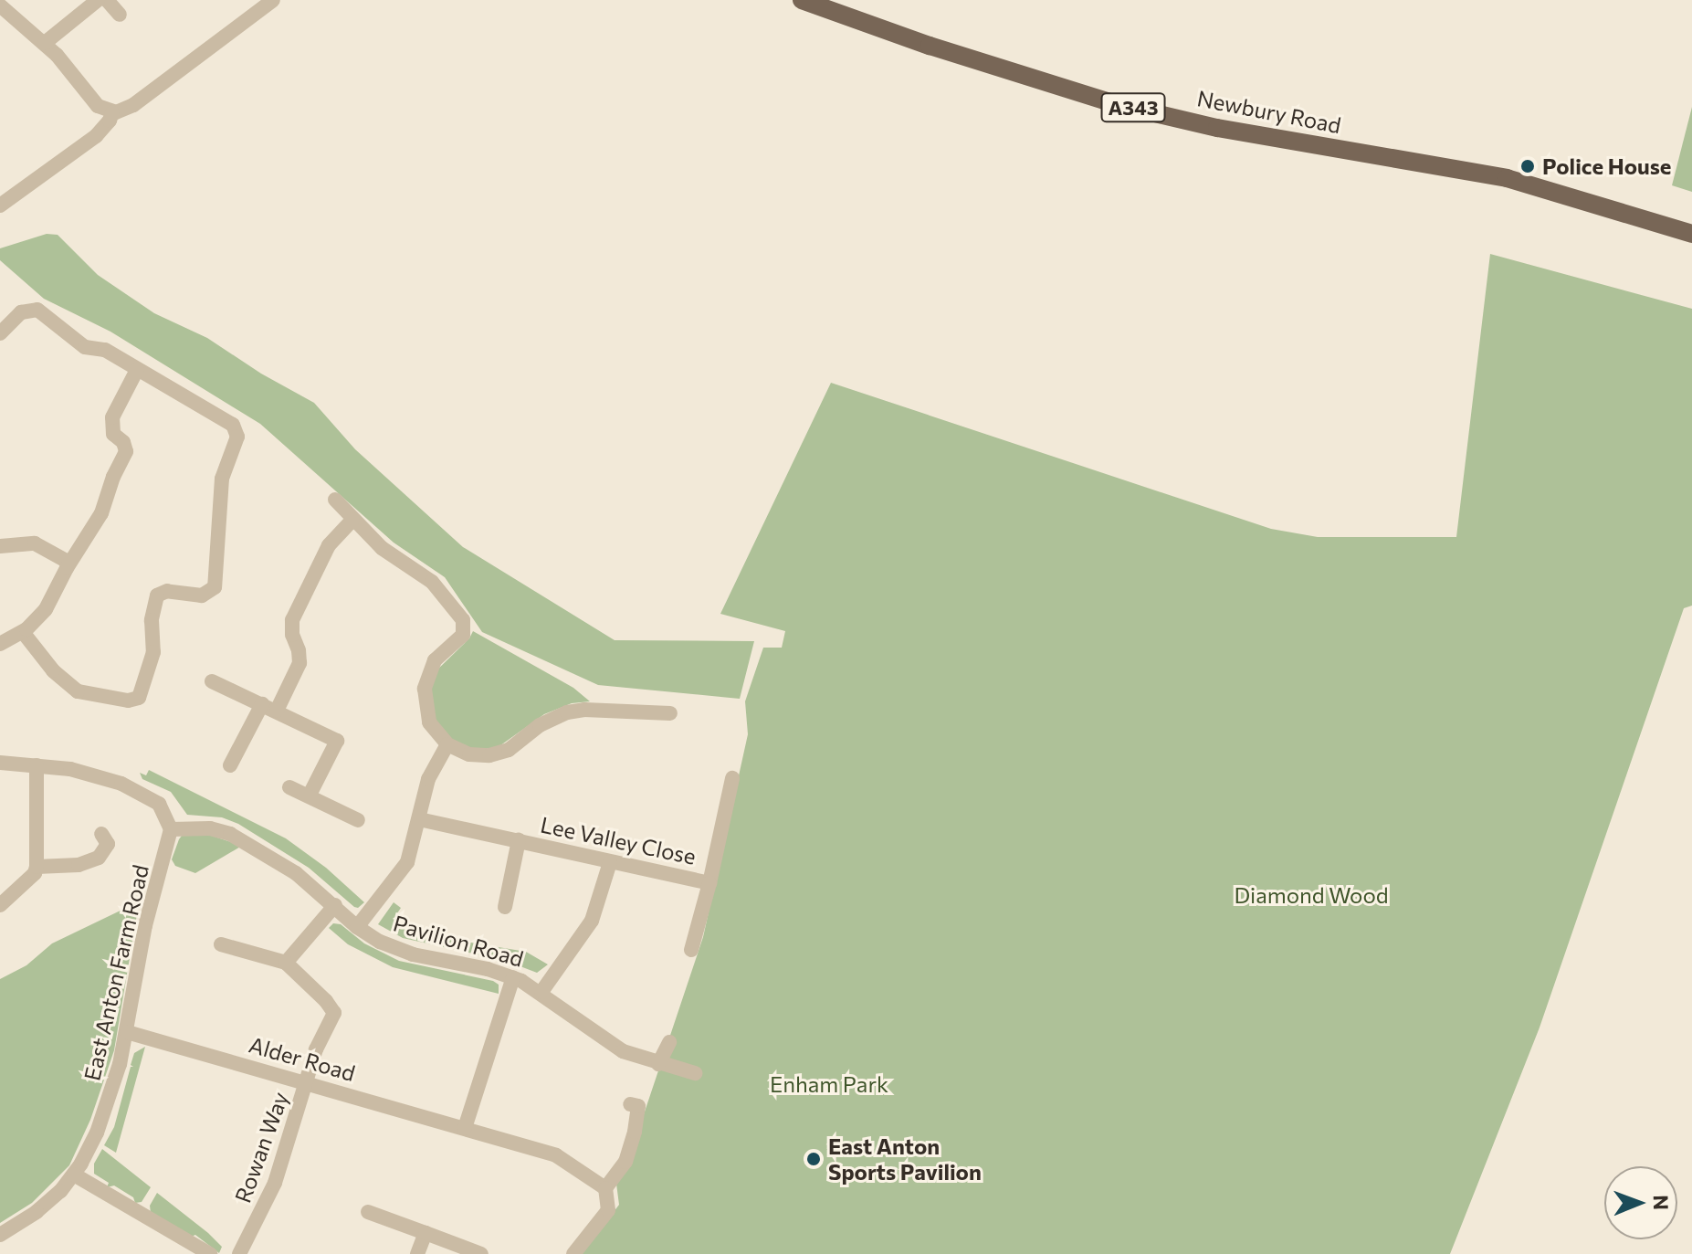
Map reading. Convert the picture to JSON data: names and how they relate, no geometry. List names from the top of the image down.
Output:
{
  "streets": {
    "main road": ["A343", "Newbury Road"],
    "street": [
      "Lee Valley Close",
      "Pavilion Road",
      "East Anton Farm Road",
      "Alder Road",
      "Rowan Way"
    ]
  },
  "crossings": [
    ["Pavilion Road", "East Anton Farm Road"],
    ["East Anton Farm Road", "Alder Road"],
    ["Alder Road", "Rowan Way"]
  ],
  "parks": ["Diamond Wood", "Enham Park"],
  "places": ["Police House", "East Anton Sports Pavilion"],
  "north": "right"
}
